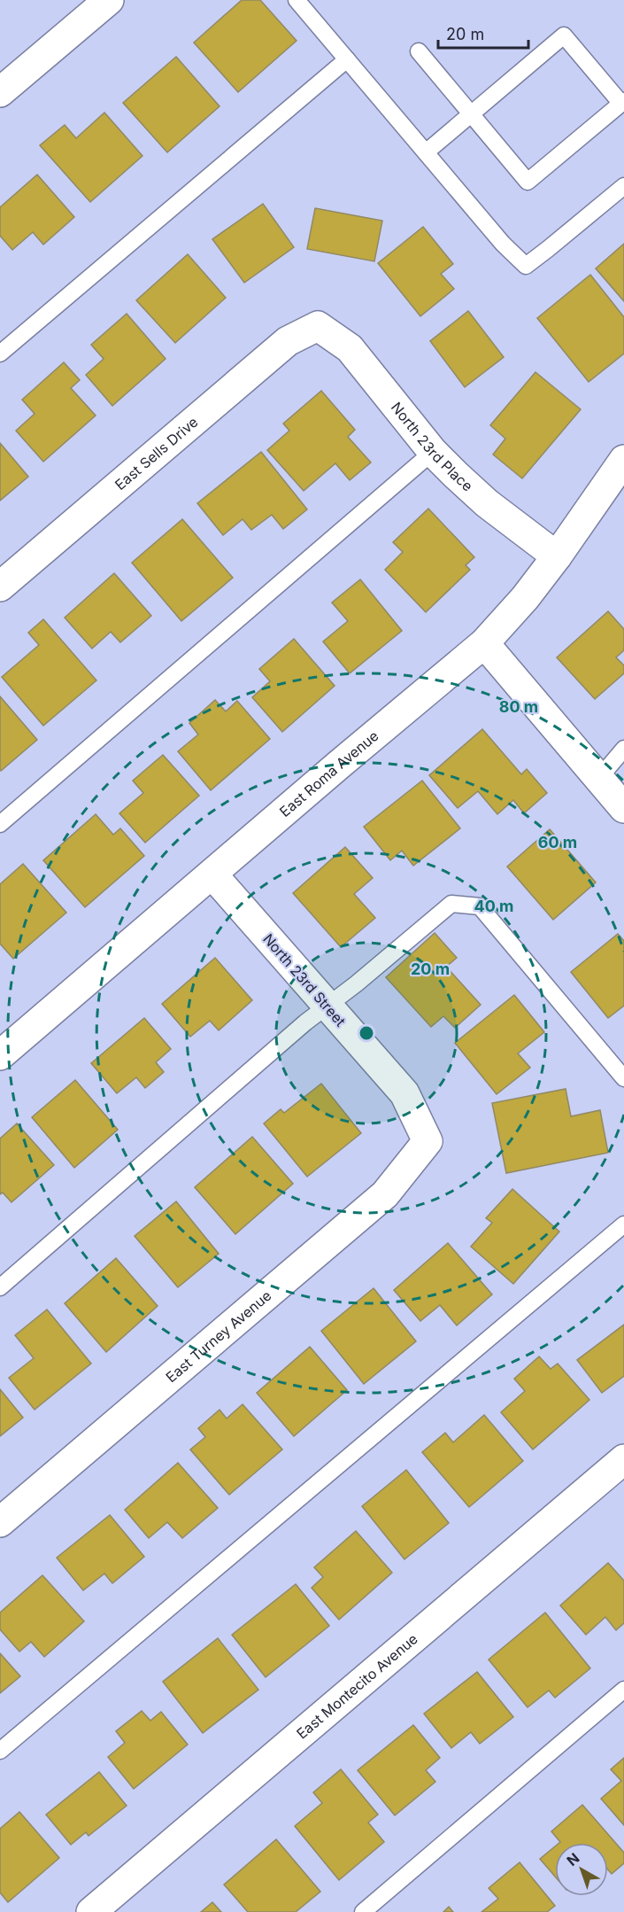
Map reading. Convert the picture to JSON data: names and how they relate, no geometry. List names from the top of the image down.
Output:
{
  "streets": {
    "street": [
      "North 23rd Place",
      "East Sells Drive",
      "East Roma Avenue",
      "North 23rd Street",
      "East Turney Avenue",
      "East Montecito Avenue"
    ]
  },
  "crossings": [
    ["North 23rd Place", "East Sells Drive"],
    ["North 23rd Place", "East Roma Avenue"],
    ["East Roma Avenue", "North 23rd Street"],
    ["North 23rd Street", "East Turney Avenue"]
  ],
  "scale_bar": "20 m",
  "north": "top left",
  "rings": [
    "80 m",
    "60 m",
    "40 m",
    "20 m"
  ]
}
